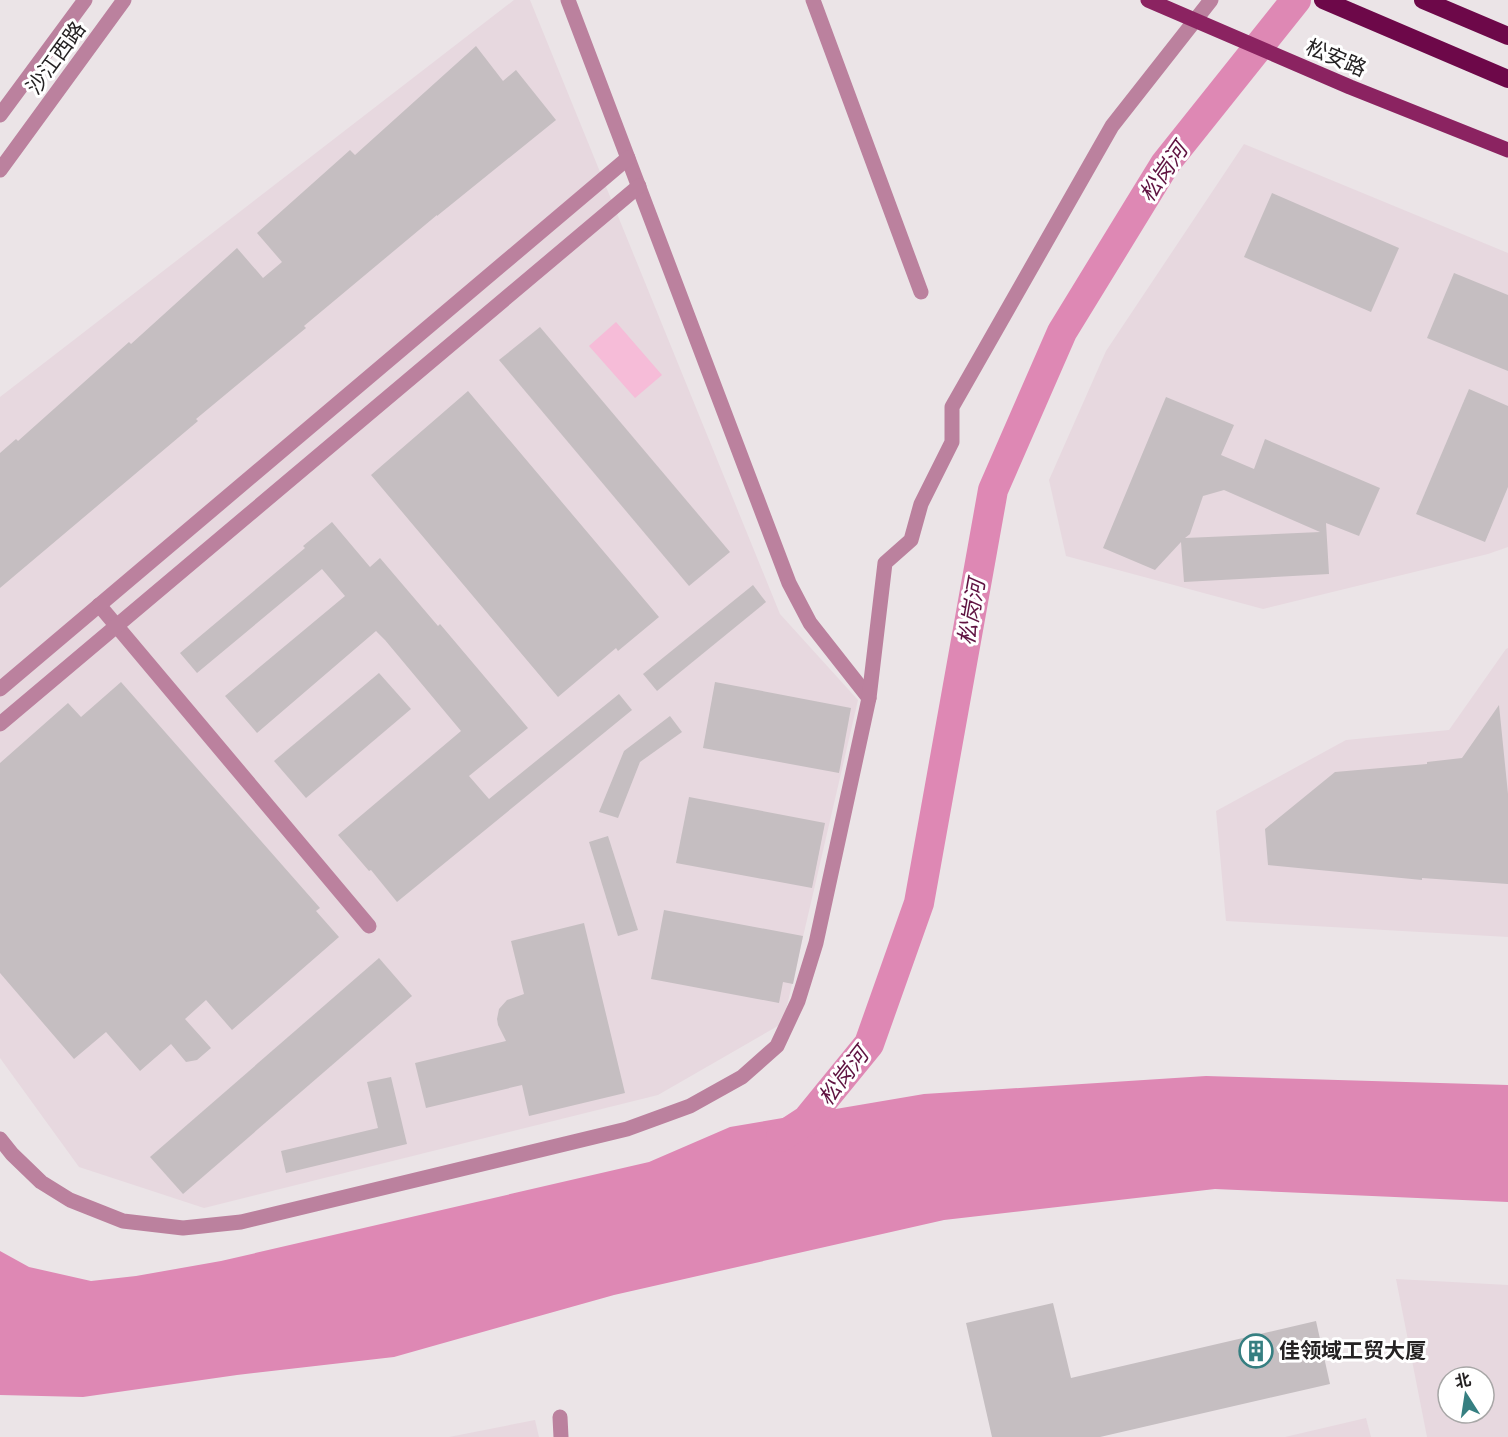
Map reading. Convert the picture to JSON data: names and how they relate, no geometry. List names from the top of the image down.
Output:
{
  "streets": {
    "main road": ["松安路"],
    "street": ["沙江西路"]
  },
  "water": ["松岗河"],
  "places": {
    "building": ["佳领域工贸大厦"]
  },
  "north": "top"
}
